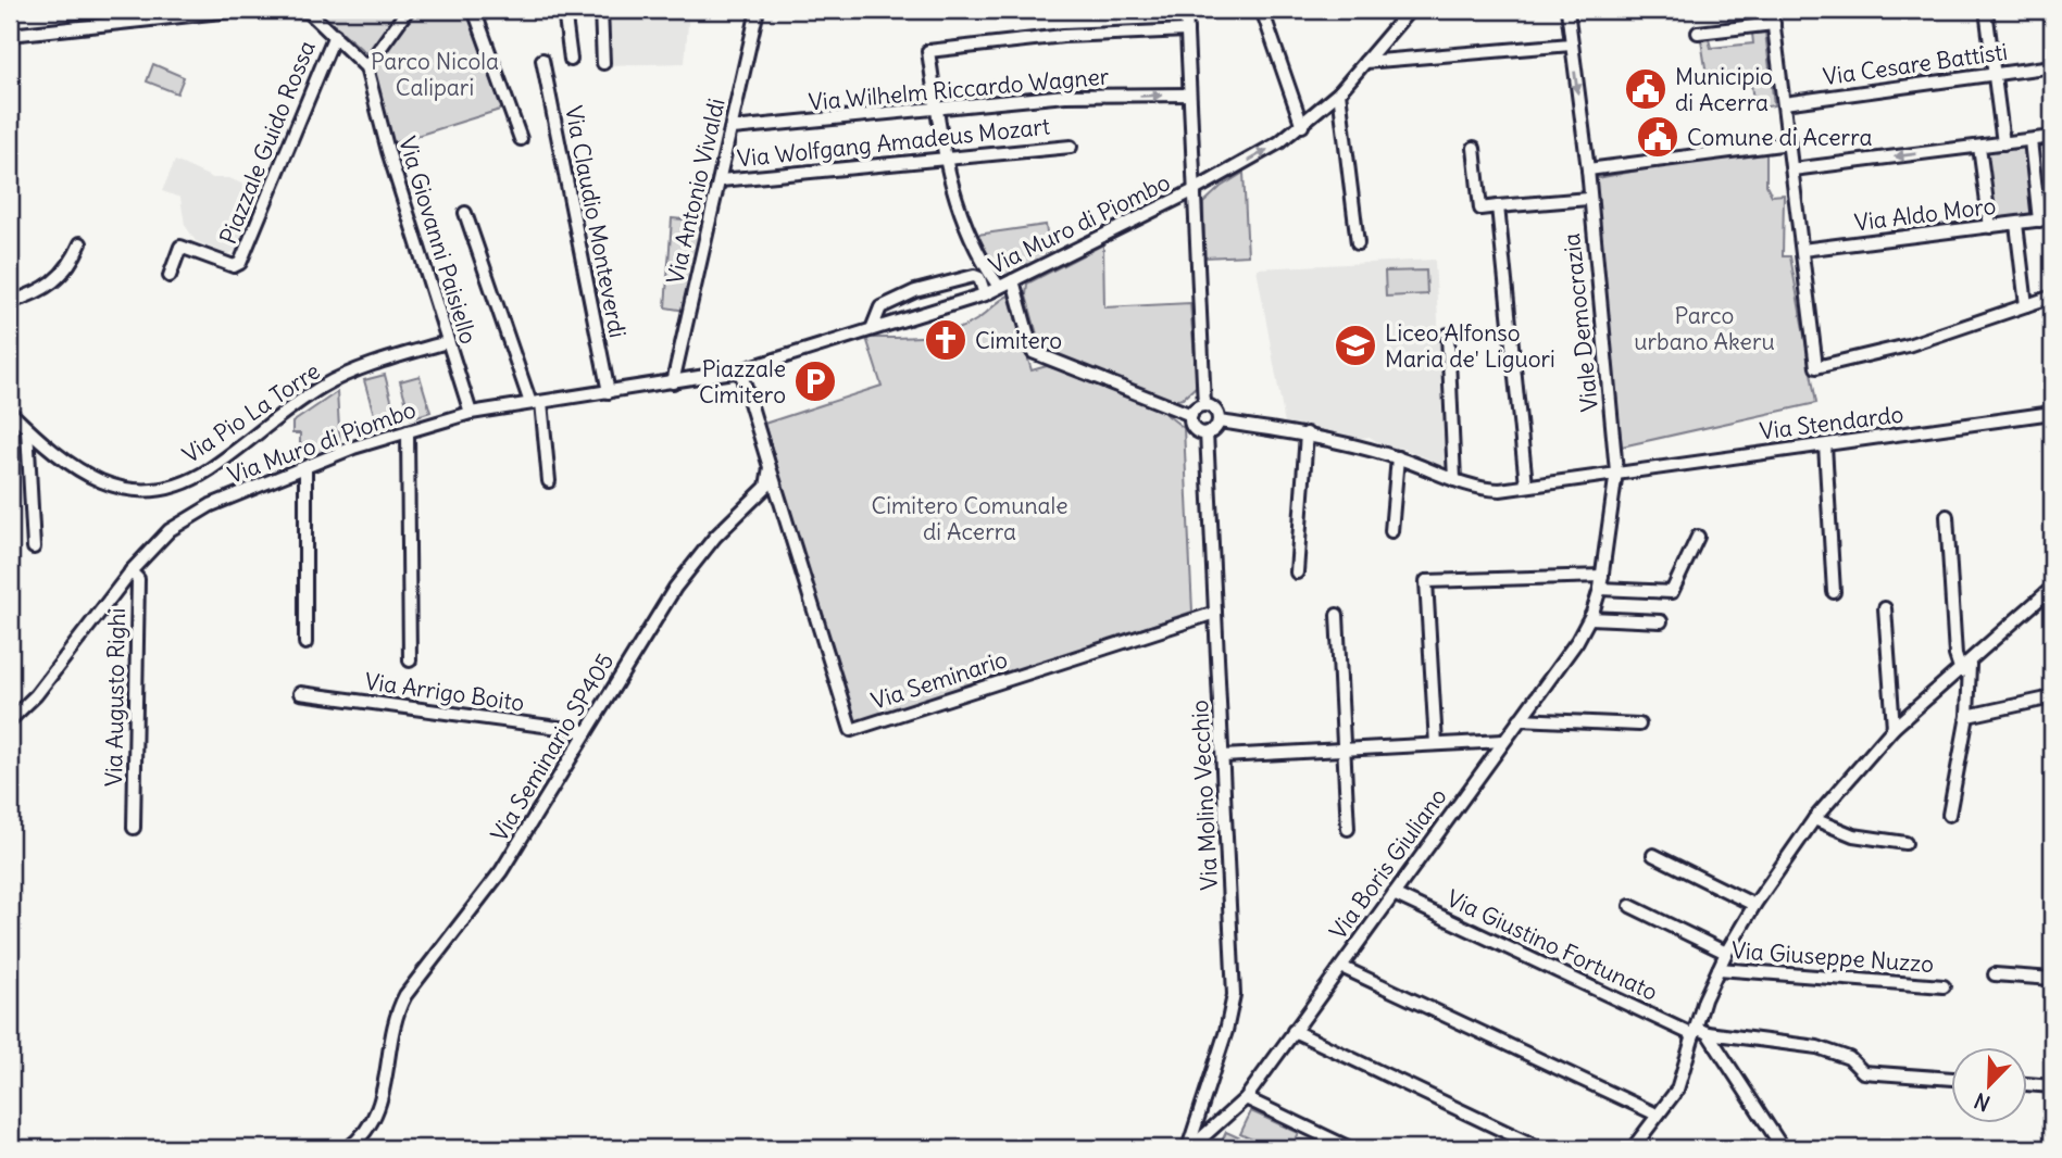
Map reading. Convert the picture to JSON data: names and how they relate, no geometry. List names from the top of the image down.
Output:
{
  "streets": {
    "street": [
      "Via Cesare Battisti",
      "Via Wilhelm Riccardo Wagner",
      "Piazzale Guido Rossa",
      "Via Wolfgang Amadeus Mozart",
      "Via Antonio Vivaldi",
      "Via Aldo Moro",
      "Via Claudio Monteverdi",
      "Via Muro di Piombo",
      "Via Giovanni Paisiello",
      "Viale Democrazia",
      "Via Pio La Torre",
      "Via Stendardo",
      "Via Seminario",
      "Via Arrigo Boito",
      "Via Augusto Righi",
      "Via Seminario SP405",
      "Via Molino Vecchio",
      "Via Boris Giuliano",
      "Via Giustino Fortunato",
      "Via Giuseppe Nuzzo"
    ]
  },
  "crossings": [
    ["Via Wilhelm Riccardo Wagner", "Via Antonio Vivaldi"],
    ["Piazzale Guido Rossa", "Via Giovanni Paisiello"],
    ["Via Wolfgang Amadeus Mozart", "Via Antonio Vivaldi"],
    ["Via Antonio Vivaldi", "Via Muro di Piombo"],
    ["Via Claudio Monteverdi", "Via Muro di Piombo"],
    ["Via Muro di Piombo", "Via Giovanni Paisiello"],
    ["Via Muro di Piombo", "Via Augusto Righi"],
    ["Via Giovanni Paisiello", "Via Pio La Torre"],
    ["Viale Democrazia", "Via Stendardo"],
    ["Viale Democrazia", "Via Boris Giuliano"],
    ["Via Stendardo", "Via Molino Vecchio"],
    ["Via Stendardo", "Via Boris Giuliano"],
    ["Via Seminario", "Via Seminario SP405"],
    ["Via Seminario", "Via Molino Vecchio"],
    ["Via Arrigo Boito", "Via Seminario SP405"],
    ["Via Molino Vecchio", "Via Boris Giuliano"],
    ["Via Boris Giuliano", "Via Giustino Fortunato"],
    ["Via Giustino Fortunato", "Via Giuseppe Nuzzo"]
  ],
  "one_way": ["Via Wilhelm Riccardo Wagner"],
  "parks": ["Parco Nicola Calipari", "Parco urbano Akeru", "Cimitero Comunale di Acerra"],
  "places": {
    "public building": ["Municipio di Acerra", "Comune di Acerra"],
    "church": ["Cimitero"],
    "school or university": ["Liceo Alfonso Maria de' Liguori"],
    "parking": ["Piazzale Cimitero"]
  },
  "north": "bottom left"
}
